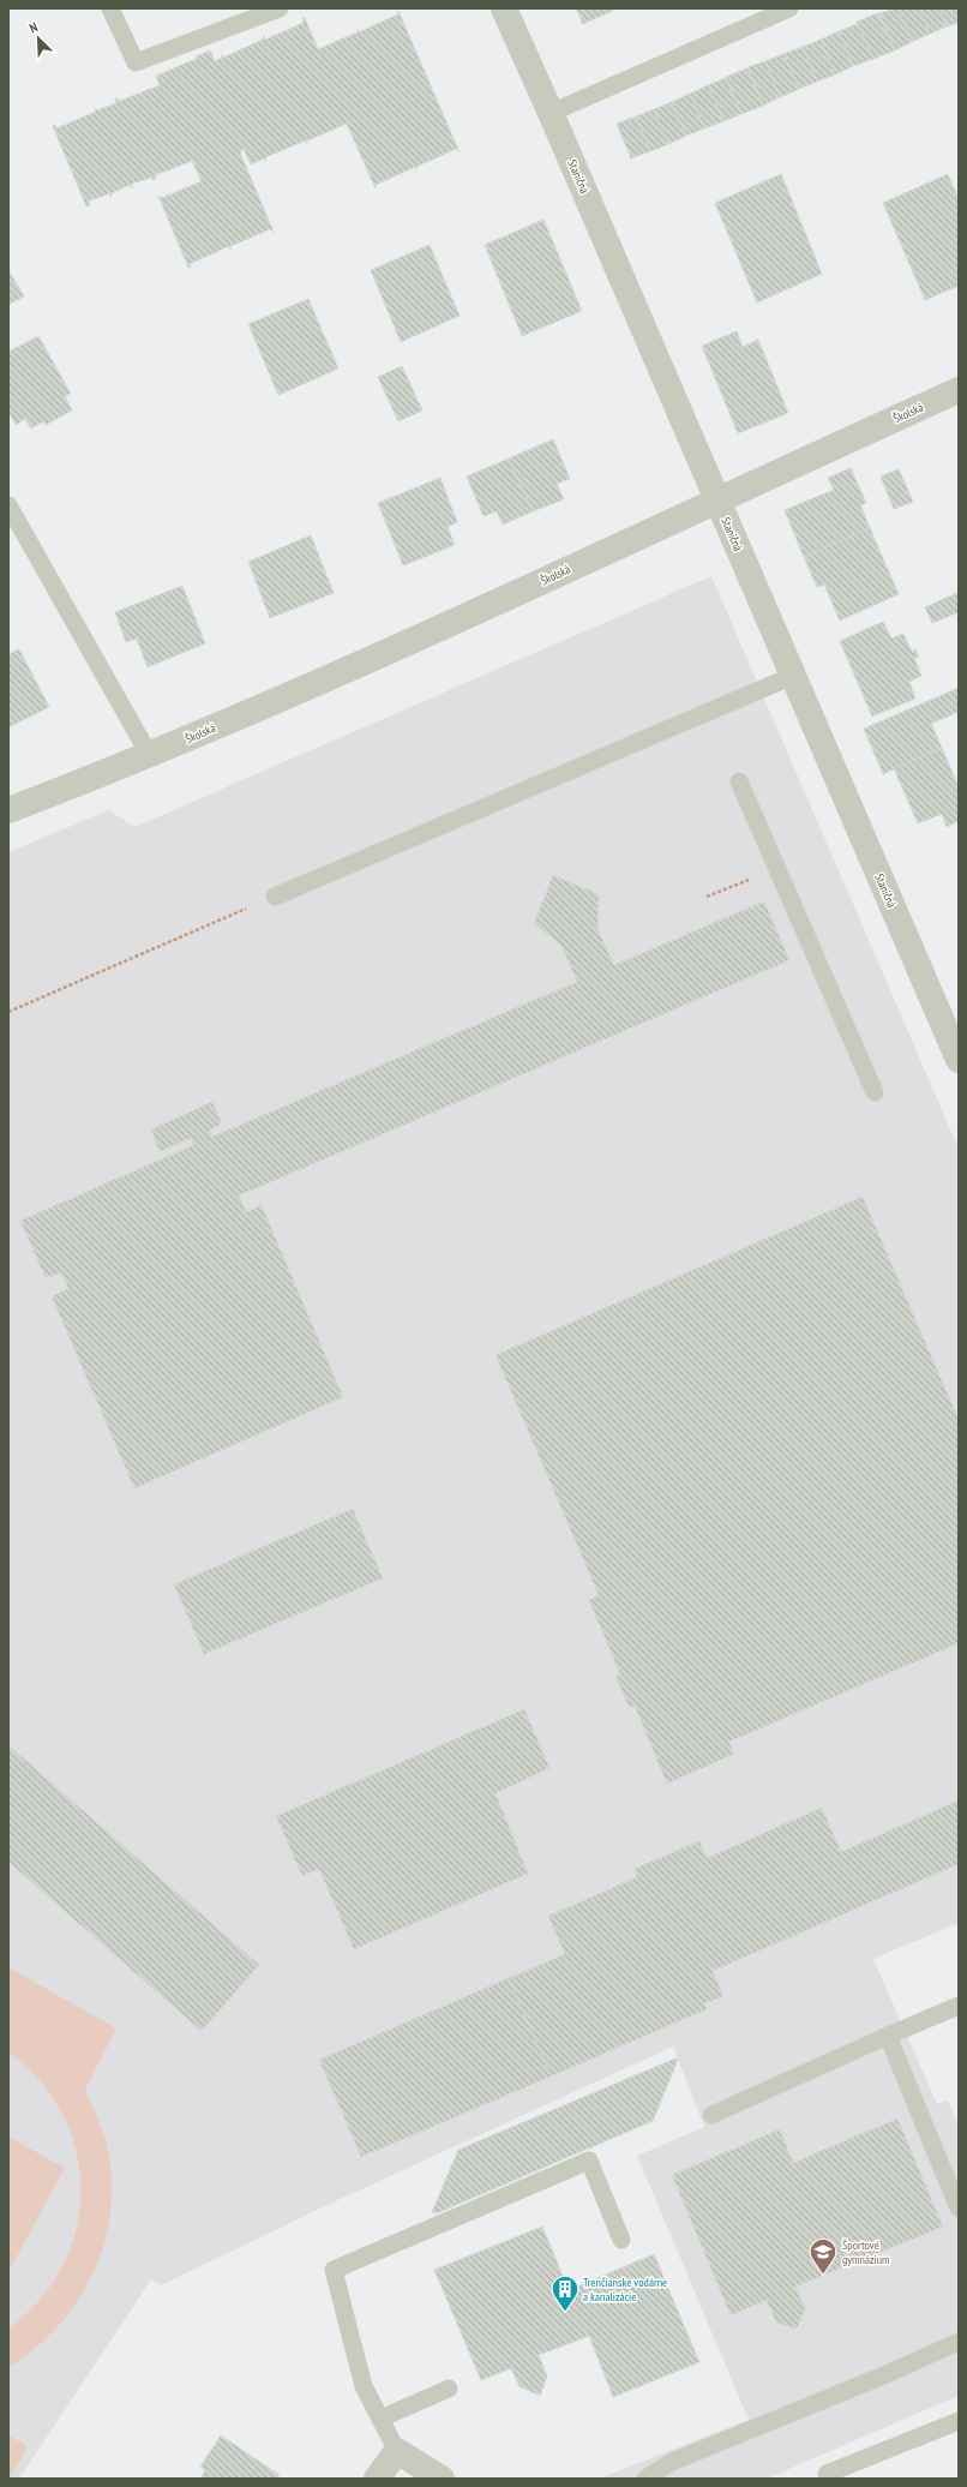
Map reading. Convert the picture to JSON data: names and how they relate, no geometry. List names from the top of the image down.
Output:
{
  "streets": {
    "street": ["Staničná", "Školská"]
  },
  "crossings": [
    ["Staničná", "Školská"]
  ],
  "places": {
    "school or university": ["Športové gymnázium"],
    "building": ["Trenčianske vodárne a kanalizácie"]
  },
  "north": "top left"
}
